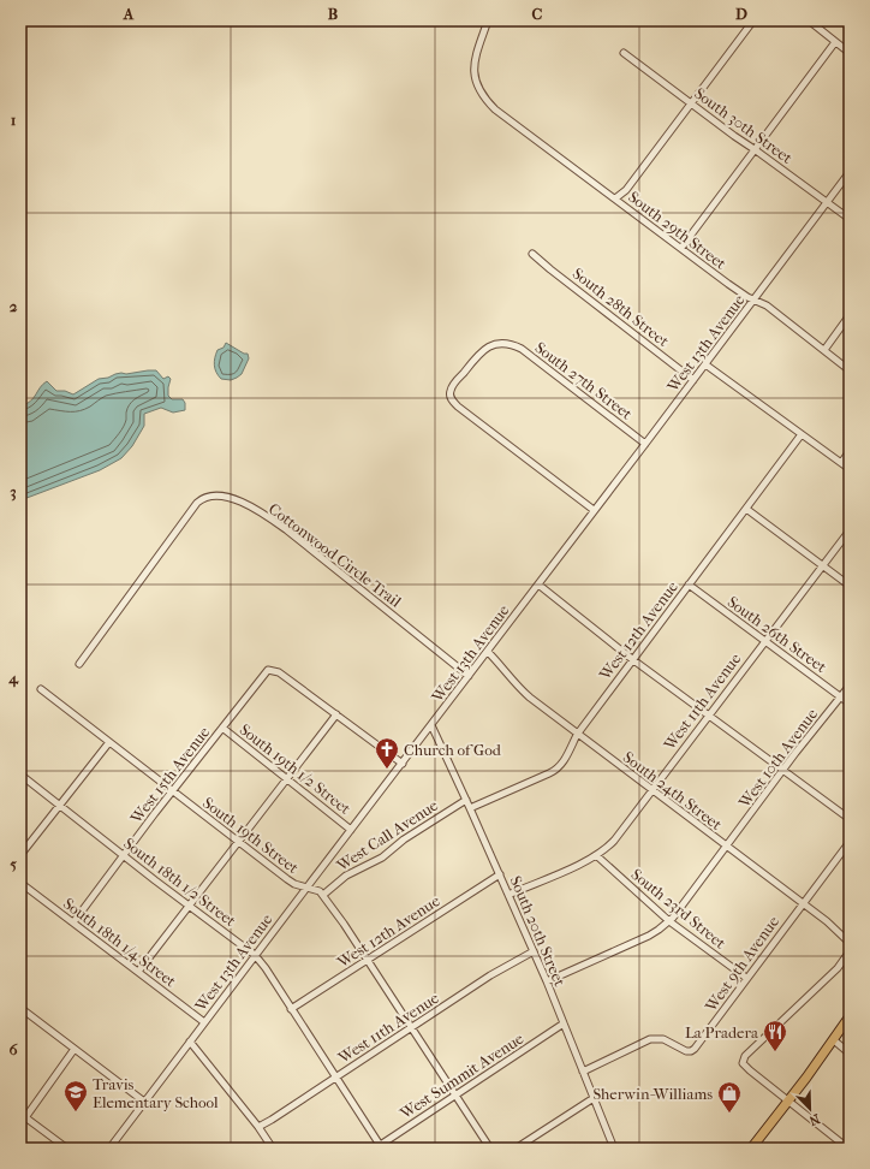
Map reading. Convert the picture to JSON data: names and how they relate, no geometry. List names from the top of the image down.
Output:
{
  "streets": {
    "street": [
      "South 30th Street",
      "South 29th Street",
      "South 28th Street",
      "West 13th Avenue",
      "South 27th Street",
      "Cottonwood Circle Trail",
      "West 12th Avenue",
      "South 26th Street",
      "West 11th Avenue",
      "West 10th Avenue",
      "South 19th 1/2 Street",
      "West 15th Avenue",
      "South 24th Street",
      "South 19th Street",
      "West Call Avenue",
      "South 18th 1/2 Street",
      "South 23rd Street",
      "South 20th Street",
      "South 18th 1/4 Street",
      "West 9th Avenue",
      "West Summit Avenue"
    ]
  },
  "crossings": [
    ["South 30th Street", "West 13th Avenue"],
    ["South 29th Street", "West 13th Avenue"],
    ["South 28th Street", "West 13th Avenue"],
    ["West 13th Avenue", "South 27th Street"],
    ["West 13th Avenue", "Cottonwood Circle Trail"],
    ["West 13th Avenue", "South 19th 1/2 Street"],
    ["West 13th Avenue", "South 24th Street"],
    ["West 13th Avenue", "South 19th Street"],
    ["West 13th Avenue", "South 18th 1/2 Street"],
    ["West 13th Avenue", "South 20th Street"],
    ["West 13th Avenue", "South 18th 1/4 Street"],
    ["West 12th Avenue", "South 26th Street"],
    ["West 12th Avenue", "South 24th Street"],
    ["West 12th Avenue", "South 19th Street"],
    ["West 12th Avenue", "South 18th 1/2 Street"],
    ["West 12th Avenue", "South 20th Street"],
    ["South 26th Street", "West 11th Avenue"],
    ["South 26th Street", "West 10th Avenue"],
    ["West 11th Avenue", "South 24th Street"],
    ["West 11th Avenue", "South 19th Street"],
    ["West 11th Avenue", "South 18th 1/2 Street"],
    ["West 11th Avenue", "South 23rd Street"],
    ["West 11th Avenue", "South 20th Street"],
    ["West 10th Avenue", "South 24th Street"],
    ["West 10th Avenue", "South 23rd Street"],
    ["West 10th Avenue", "South 20th Street"],
    ["South 19th 1/2 Street", "West 15th Avenue"],
    ["West 15th Avenue", "South 19th Street"],
    ["West 15th Avenue", "South 18th 1/2 Street"],
    ["West 15th Avenue", "South 18th 1/4 Street"],
    ["South 24th Street", "West 9th Avenue"],
    ["South 19th Street", "West Call Avenue"],
    ["South 19th Street", "West Summit Avenue"],
    ["West Call Avenue", "South 20th Street"],
    ["South 18th 1/2 Street", "West Summit Avenue"],
    ["South 23rd Street", "West 9th Avenue"],
    ["South 20th Street", "West 9th Avenue"],
    ["South 20th Street", "West Summit Avenue"]
  ],
  "places": {
    "church": ["Church of God"],
    "restaurant": ["La Pradera"],
    "school or university": ["Travis Elementary School"],
    "shop": ["Sherwin-Williams"]
  },
  "north": "bottom right",
  "grid": {
    "columns": [
      "A",
      "B",
      "C",
      "D"
    ],
    "rows": [
      "1",
      "2",
      "3",
      "4",
      "5",
      "6"
    ]
  }
}
